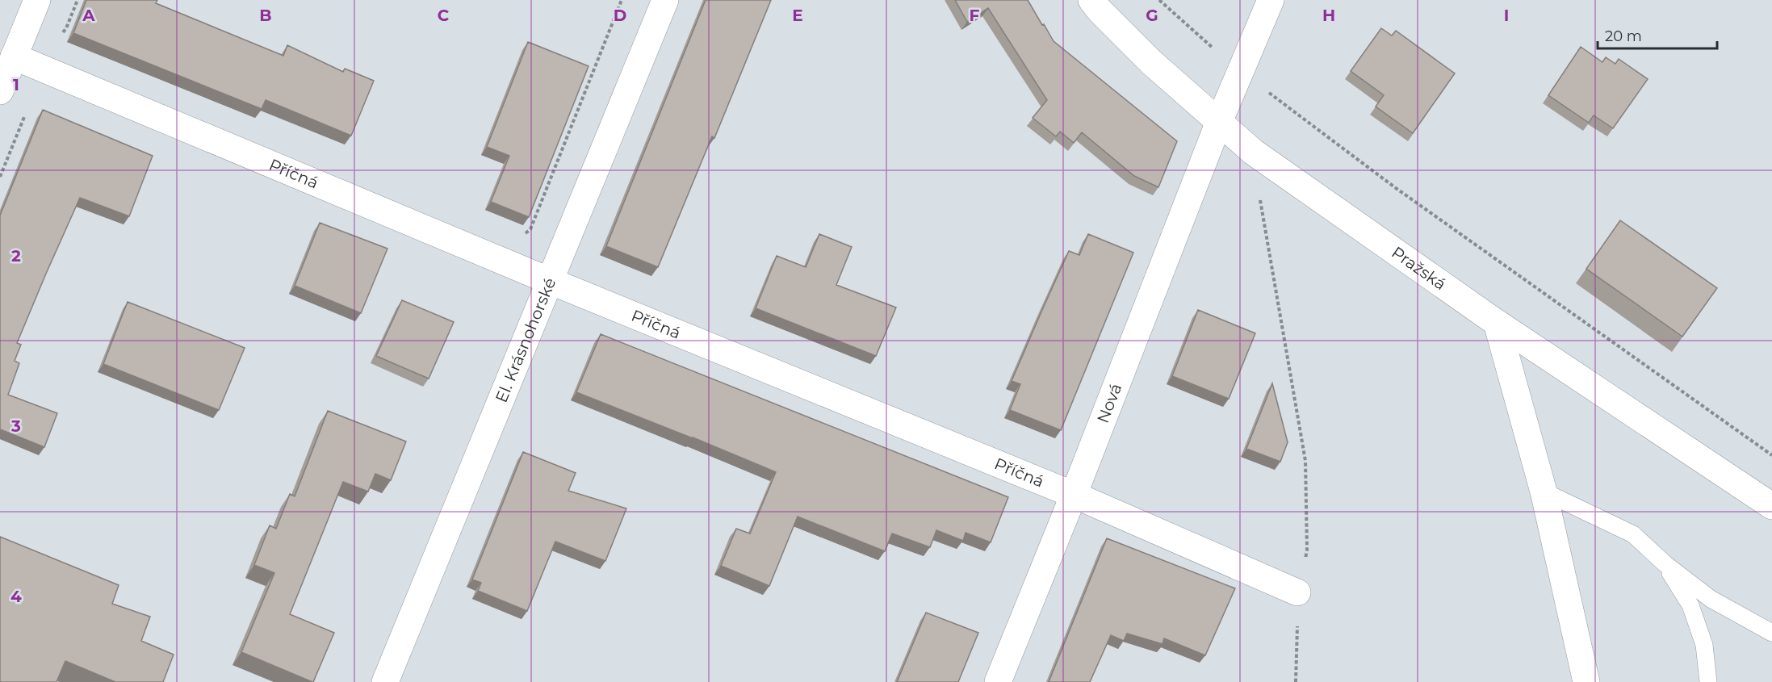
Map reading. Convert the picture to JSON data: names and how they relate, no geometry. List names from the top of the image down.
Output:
{
  "streets": {
    "street": [
      "Příčná",
      "Pražská",
      "El. Krásnohorské",
      "Nová"
    ]
  },
  "crossings": [
    ["Příčná", "El. Krásnohorské"],
    ["Příčná", "Nová"],
    ["Pražská", "Nová"]
  ],
  "scale_bar": "20 m",
  "grid": {
    "columns": [
      "A",
      "B",
      "C",
      "D",
      "E",
      "F",
      "G",
      "H",
      "I"
    ],
    "rows": [
      "1",
      "2",
      "3",
      "4"
    ]
  }
}
